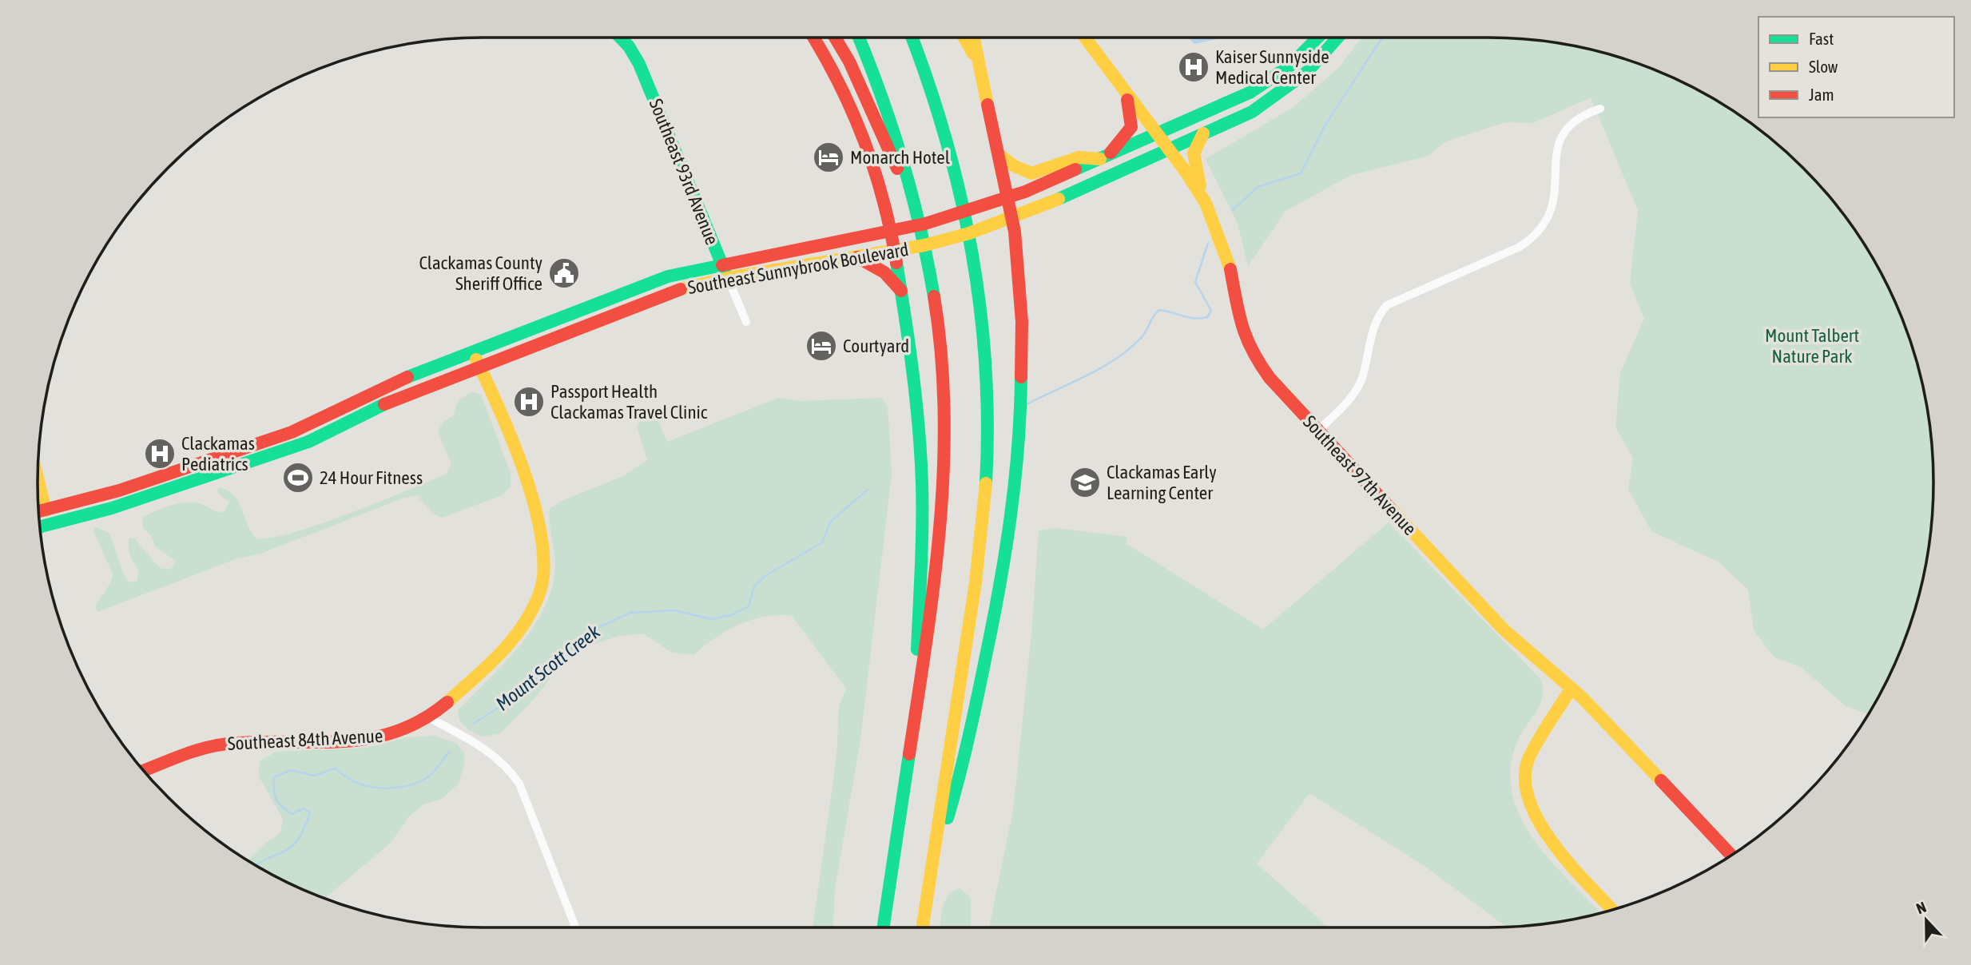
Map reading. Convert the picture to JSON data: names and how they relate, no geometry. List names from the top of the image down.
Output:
{
  "streets": {
    "main road": [
      "Southeast 93rd Avenue",
      "Southeast Sunnybrook Boulevard",
      "Southeast 97th Avenue",
      "Southeast 84th Avenue"
    ]
  },
  "crossings": [
    ["Southeast 93rd Avenue", "Southeast Sunnybrook Boulevard"],
    ["Southeast Sunnybrook Boulevard", "Southeast 97th Avenue"],
    ["Southeast Sunnybrook Boulevard", "Southeast 84th Avenue"]
  ],
  "water": ["Mount Scott Creek"],
  "parks": ["Mount Talbert Nature Park"],
  "places": {
    "hospital": ["Kaiser Sunnyside Medical Center", "Passport Health Clackamas Travel Clinic", "Clackamas Pediatrics"],
    "hotel": ["Monarch Hotel", "Courtyard"],
    "public building": ["Clackamas County Sheriff Office"],
    "sports": ["24 Hour Fitness"],
    "school or university": ["Clackamas Early Learning Center"]
  },
  "legend": ["Fast", "Slow", "Jam"],
  "north": "top"
}
